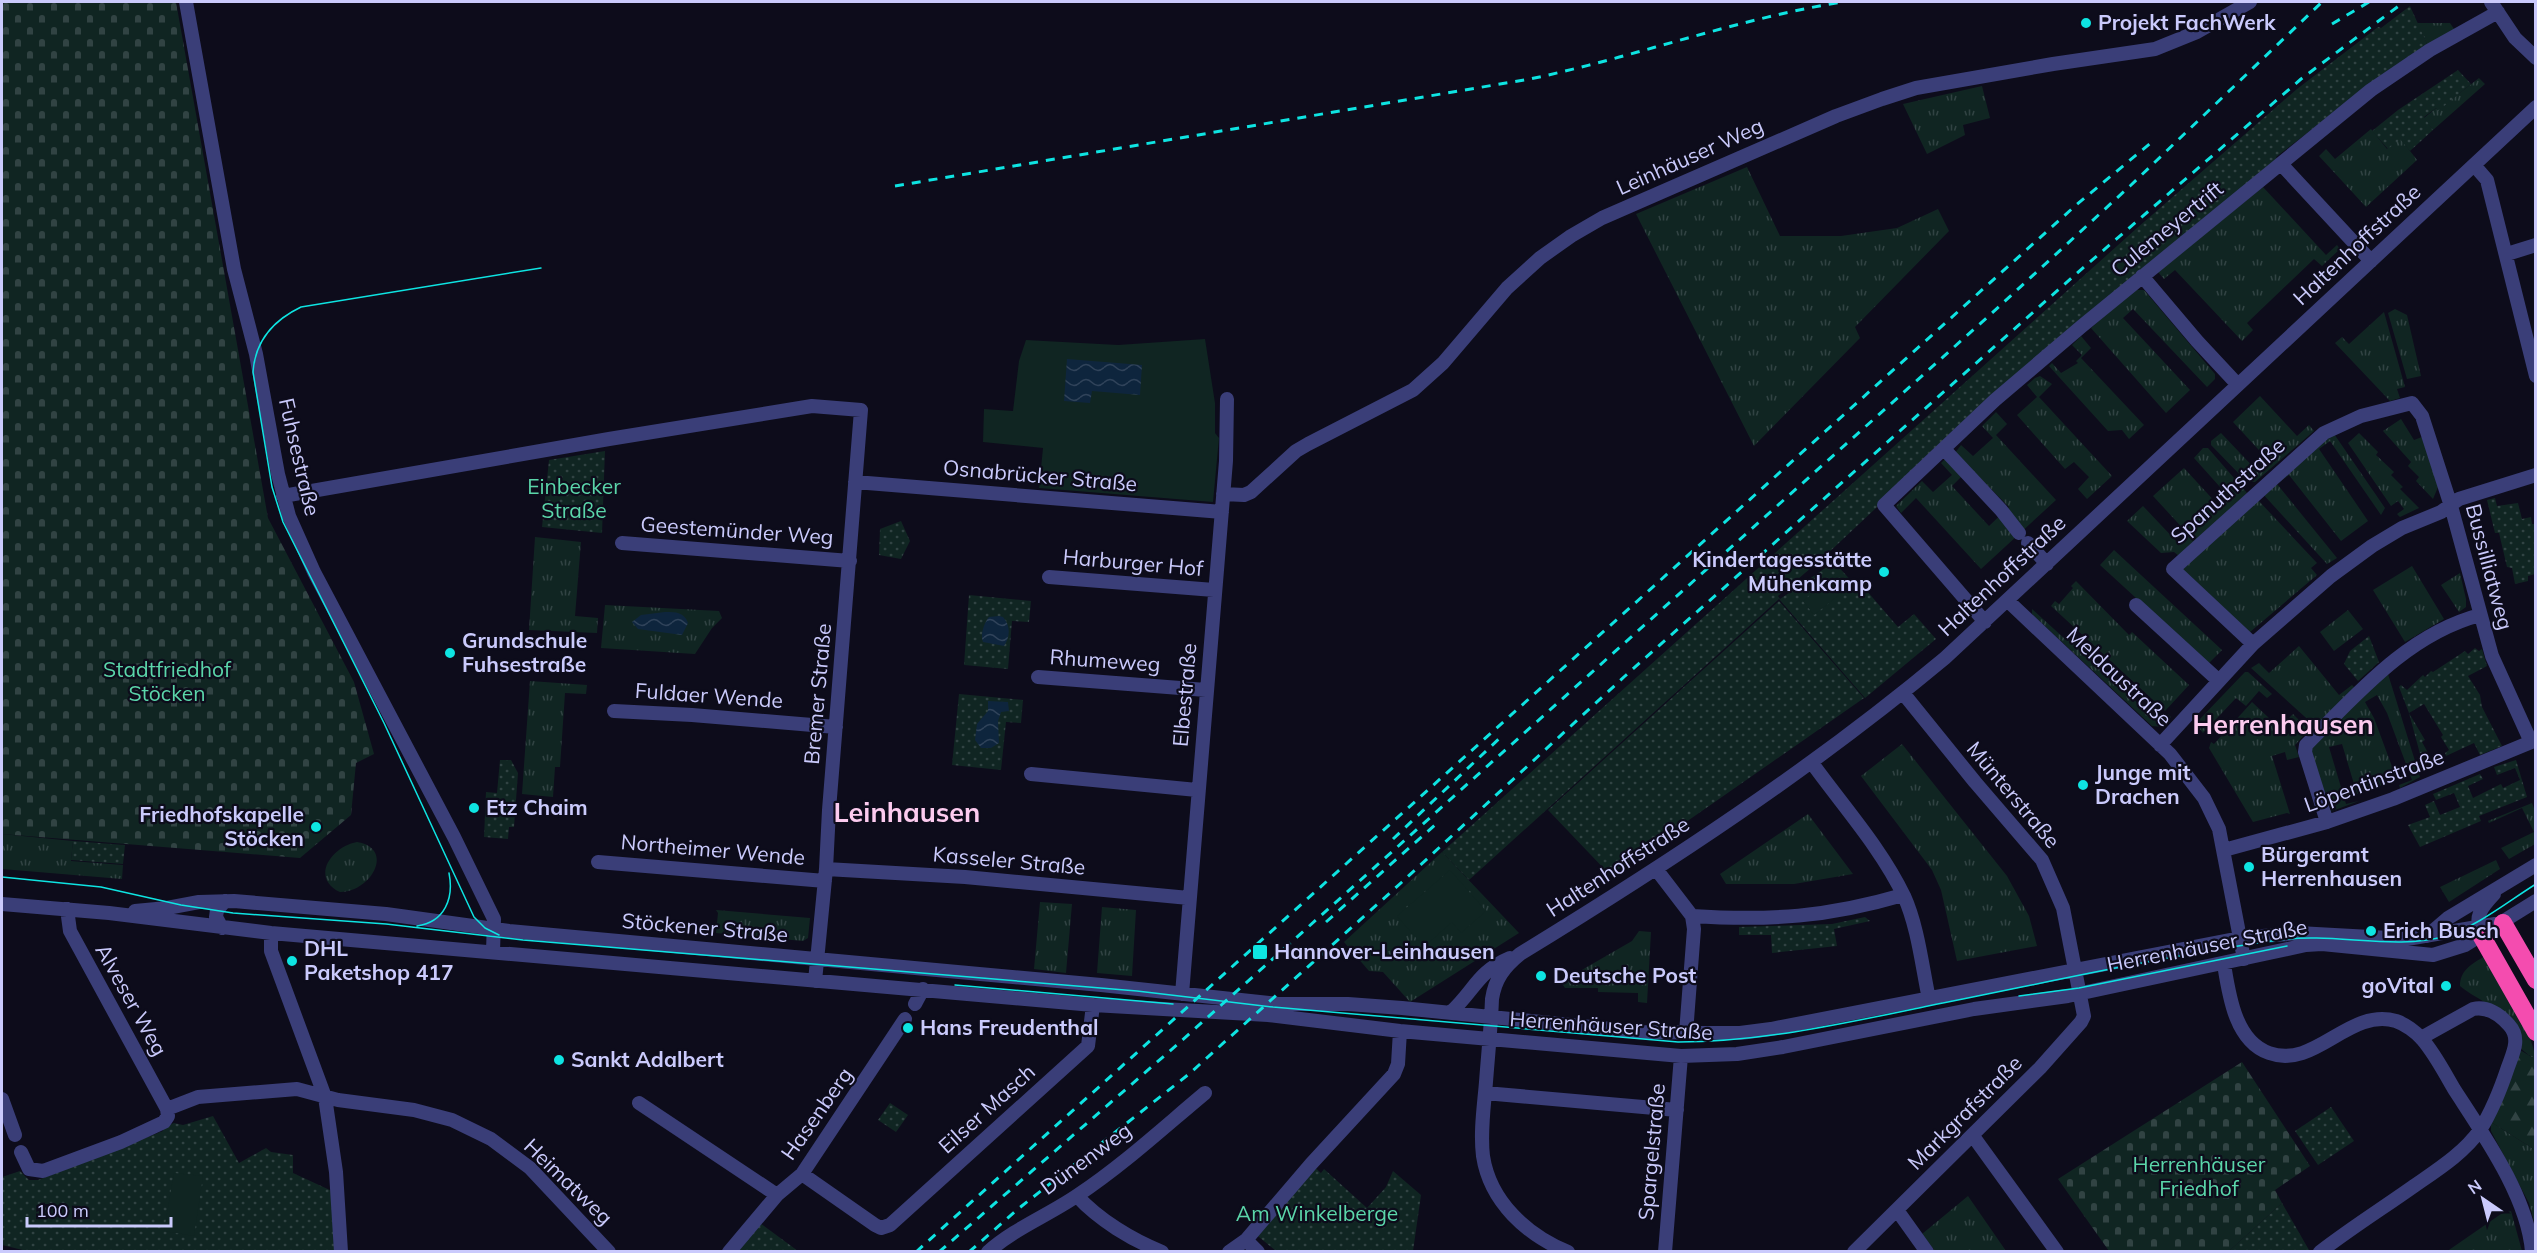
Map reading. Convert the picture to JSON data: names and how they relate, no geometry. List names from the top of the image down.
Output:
{
  "streets": {
    "street": [
      "Leinhäuser Weg",
      "Culemeyertrift",
      "Haltenhoffstraße",
      "Fuhsestraße",
      "Osnabrücker Straße",
      "Spanuthstraße",
      "Geestemünder Weg",
      "Harburger Hof",
      "Bussilliatweg",
      "Rhumeweg",
      "Meldaustraße",
      "Bremer Straße",
      "Elbestraße",
      "Fuldaer Wende",
      "Löpentinstraße",
      "Münterstraße",
      "Northeimer Wende",
      "Kasseler Straße",
      "Stöckener Straße",
      "Herrenhäuser Straße",
      "Alveser Weg",
      "Eilser Masch",
      "Markgrafstraße",
      "Hasenberg",
      "Spargelstraße",
      "Dünenweg",
      "Heimatweg"
    ]
  },
  "crossings": [
    ["Leinhäuser Weg", "Elbestraße"],
    ["Culemeyertrift", "Haltenhoffstraße"],
    ["Haltenhoffstraße", "Meldaustraße"],
    ["Haltenhoffstraße", "Münterstraße"],
    ["Haltenhoffstraße", "Herrenhäuser Straße"],
    ["Fuhsestraße", "Bremer Straße"],
    ["Fuhsestraße", "Stöckener Straße"],
    ["Osnabrücker Straße", "Bremer Straße"],
    ["Osnabrücker Straße", "Elbestraße"],
    ["Spanuthstraße", "Bussilliatweg"],
    ["Geestemünder Weg", "Bremer Straße"],
    ["Harburger Hof", "Elbestraße"],
    ["Bussilliatweg", "Löpentinstraße"],
    ["Rhumeweg", "Elbestraße"],
    ["Meldaustraße", "Löpentinstraße"],
    ["Meldaustraße", "Herrenhäuser Straße"],
    ["Bremer Straße", "Fuldaer Wende"],
    ["Bremer Straße", "Northeimer Wende"],
    ["Bremer Straße", "Kasseler Straße"],
    ["Bremer Straße", "Stöckener Straße"],
    ["Elbestraße", "Kasseler Straße"],
    ["Elbestraße", "Stöckener Straße"],
    ["Elbestraße", "Herrenhäuser Straße"],
    ["Münterstraße", "Herrenhäuser Straße"],
    ["Northeimer Wende", "Kasseler Straße"],
    ["Stöckener Straße", "Herrenhäuser Straße"],
    ["Stöckener Straße", "Alveser Weg"],
    ["Stöckener Straße", "Eilser Masch"],
    ["Herrenhäuser Straße", "Markgrafstraße"],
    ["Herrenhäuser Straße", "Spargelstraße"],
    ["Alveser Weg", "Heimatweg"],
    ["Eilser Masch", "Hasenberg"]
  ],
  "districts": ["Herrenhausen", "Leinhausen"],
  "parks": [
    "Einbecker Straße",
    "Stadtfriedhof Stöcken",
    "Herrenhäuser Friedhof",
    "Am Winkelberge"
  ],
  "places": {
    "other": [
      "Projekt FachWerk",
      "Kindertagesstätte Mühenkamp",
      "Grundschule Fuhsestraße",
      "Junge mit Drachen",
      "Etz Chaim",
      "Friedhofskapelle Stöcken",
      "Bürgeramt Herrenhausen",
      "Erich Busch",
      "DHL Paketshop 417",
      "Deutsche Post",
      "goVital",
      "Hans Freudenthal",
      "Sankt Adalbert"
    ],
    "transit": ["Hannover-Leinhausen"]
  },
  "scale_bar": "100 m",
  "north": "top left"
}
